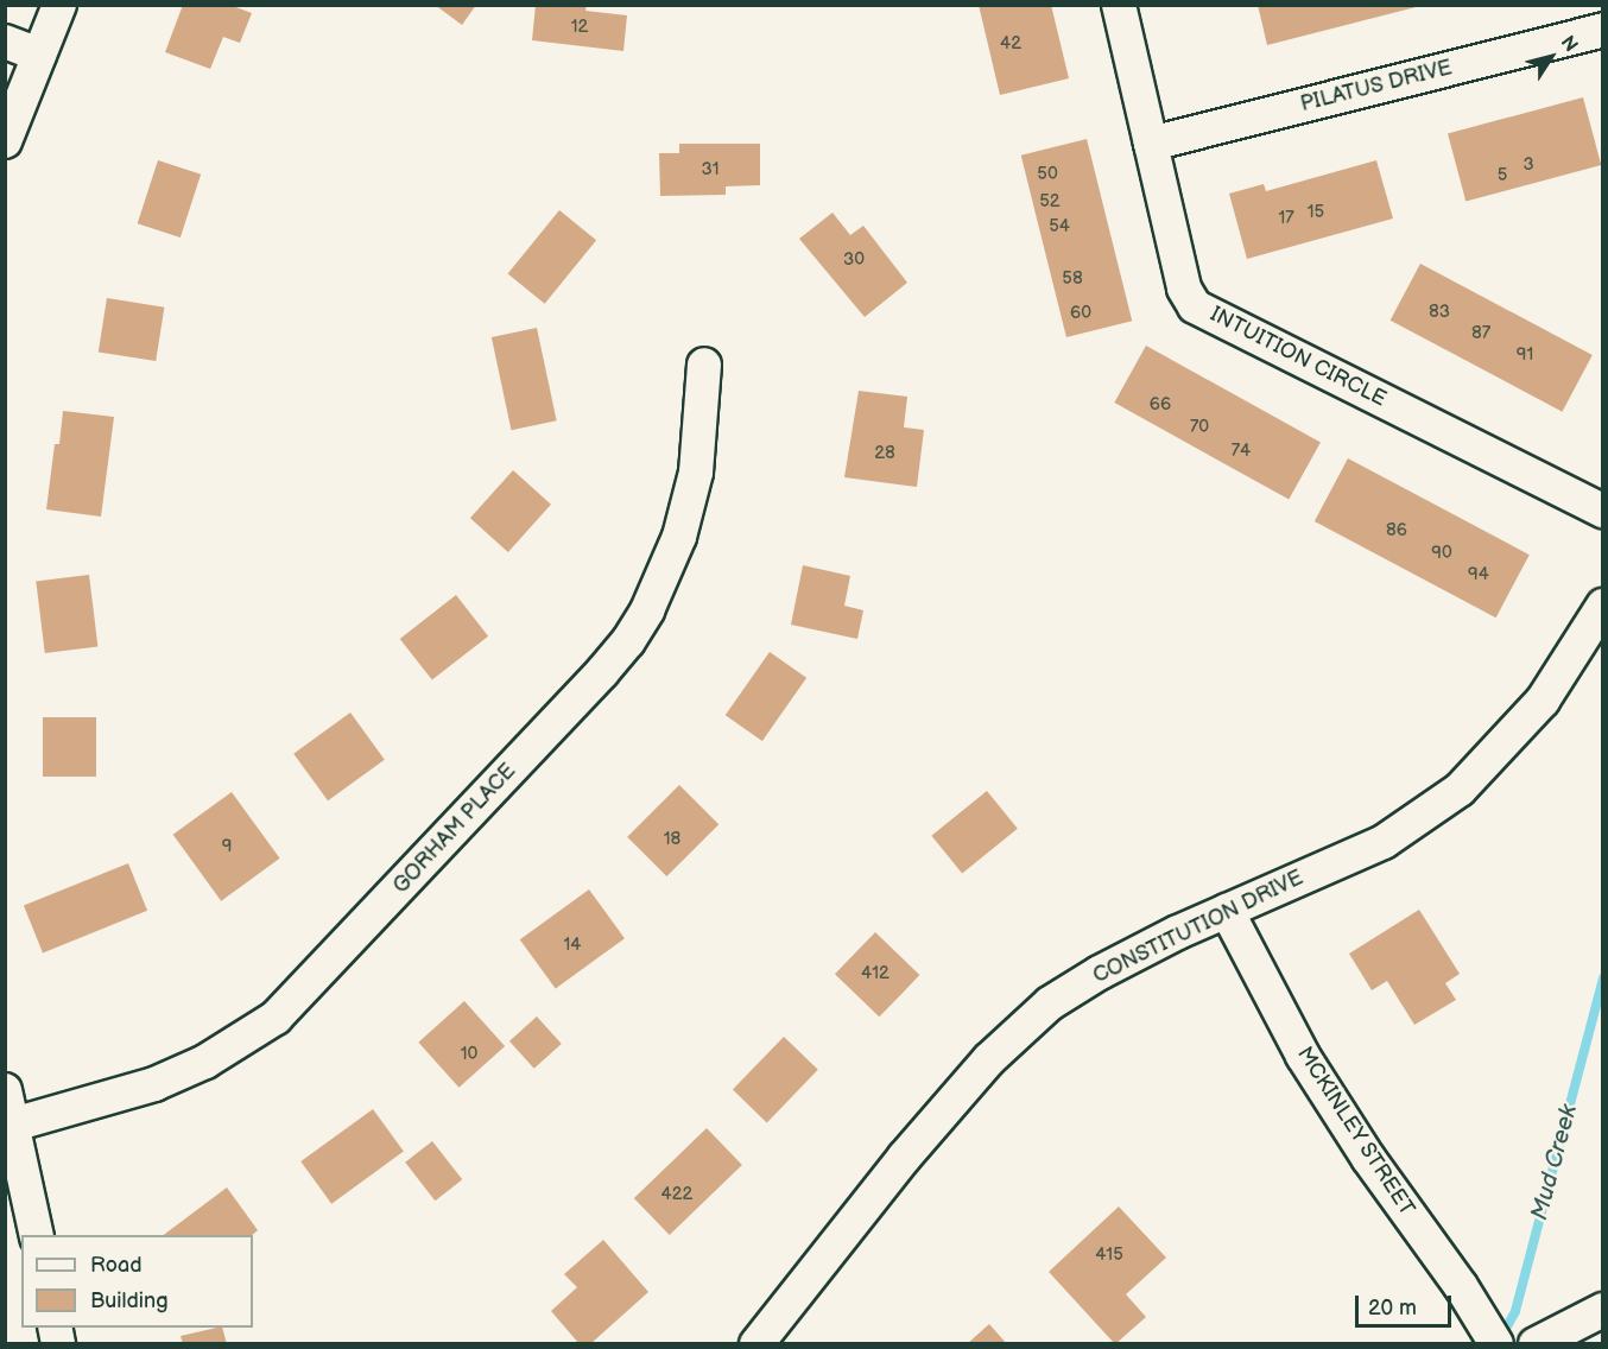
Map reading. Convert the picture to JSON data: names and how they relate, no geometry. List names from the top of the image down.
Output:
{
  "streets": {
    "street": [
      "PILATUS DRIVE",
      "INTUITION CIRCLE",
      "GORHAM PLACE",
      "CONSTITUTION DRIVE",
      "MCKINLEY STREET"
    ]
  },
  "crossings": [
    ["PILATUS DRIVE", "INTUITION CIRCLE"],
    ["CONSTITUTION DRIVE", "MCKINLEY STREET"]
  ],
  "water": ["Mud Creek"],
  "house_numbers": [
    "12",
    "42",
    "3",
    "31",
    "50",
    "5",
    "52",
    "15",
    "17",
    "54",
    "30",
    "58",
    "83",
    "60",
    "87",
    "91",
    "66",
    "70",
    "74",
    "28",
    "86",
    "90",
    "94",
    "18",
    "9",
    "14",
    "412",
    "10",
    "422",
    "415"
  ],
  "legend": ["Road", "Building"],
  "scale_bar": "20 m",
  "north": "top right"
}
